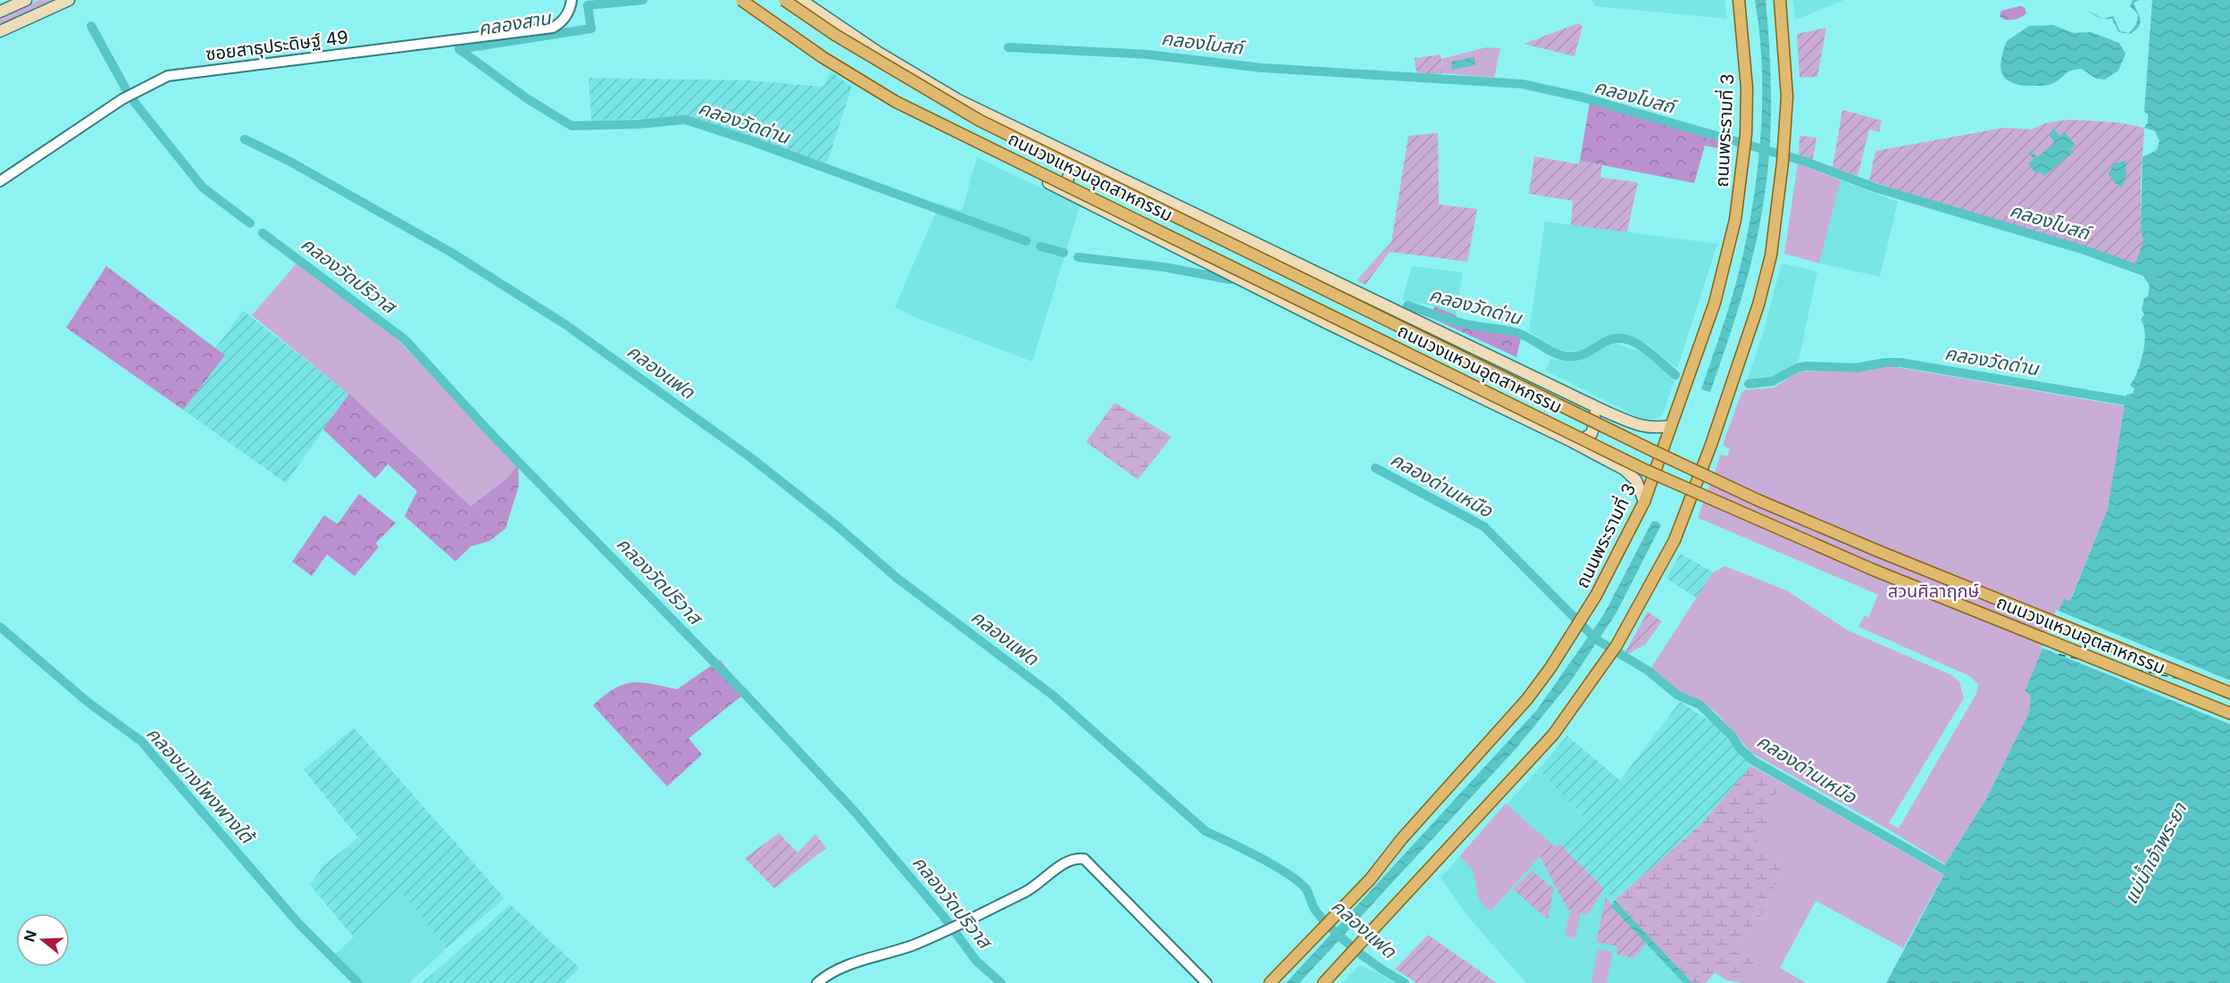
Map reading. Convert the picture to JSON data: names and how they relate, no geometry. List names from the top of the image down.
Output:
{
  "streets": {
    "main road": ["ถนนพระรามที่ 3", "ถนนวงแหวนอุตสาหกรรม"],
    "street": ["ซอยสาธุประดิษฐ์ 49"]
  },
  "crossings": [
    ["ถนนพระรามที่ 3", "ถนนวงแหวนอุตสาหกรรม"]
  ],
  "water": [
    "คลองสาน",
    "คลองโบสถ์",
    "คลองวัดด่าน",
    "คลองวัดปริวาส",
    "คลองแฟด",
    "คลองด่านเหนือ",
    "คลองบางโพงพางใต้",
    "แม่น้ำเจ้าพระยา"
  ],
  "parks": ["สวนศิลาฤกษ์"],
  "north": "left"
}
